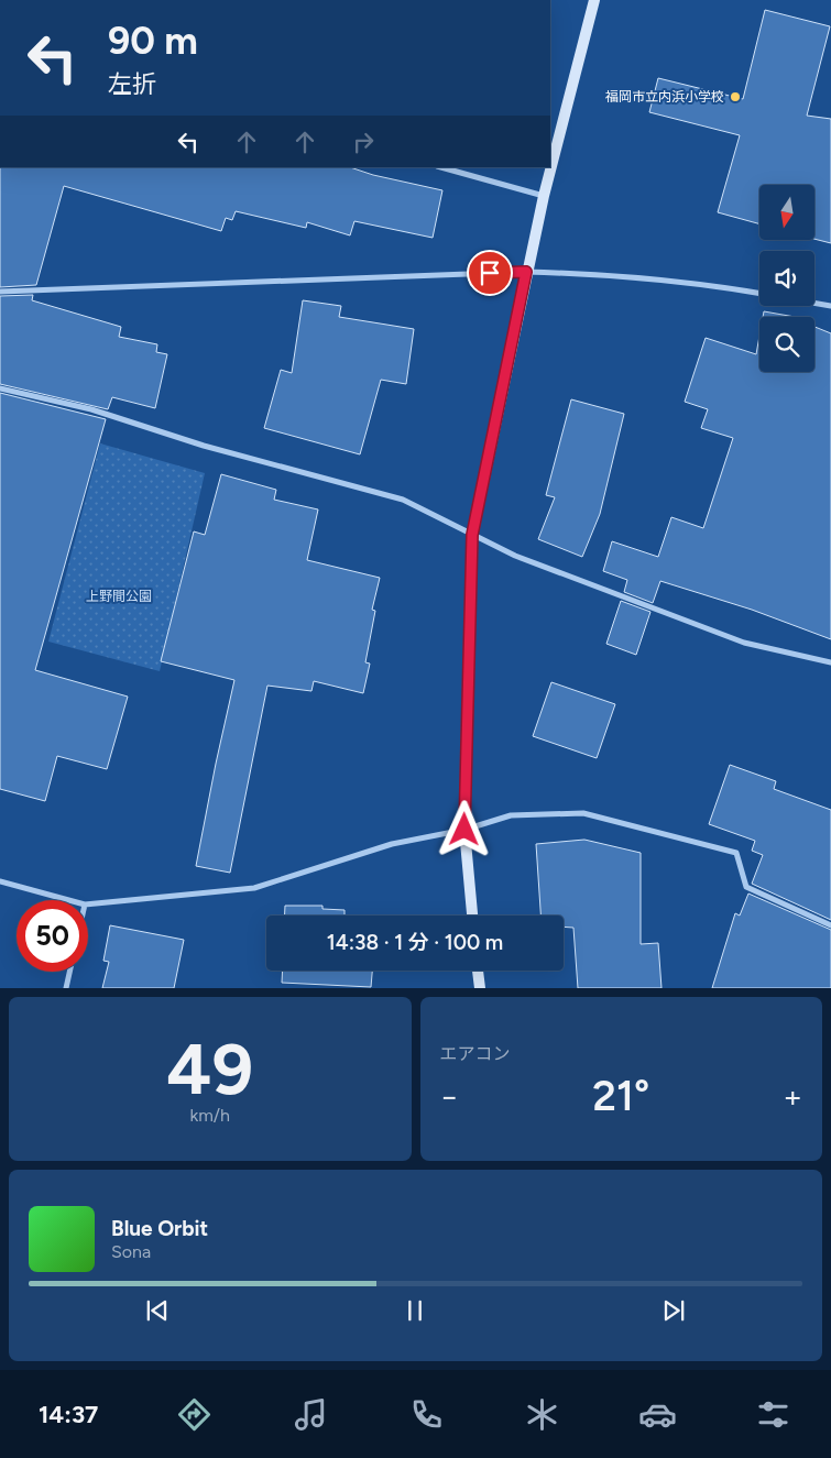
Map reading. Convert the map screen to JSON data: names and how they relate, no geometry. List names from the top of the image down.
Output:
{
  "parks": ["上野間公園"],
  "places": ["福岡市立内浜小学校"],
  "north": "bottom",
  "page": {
    "turn": ["90 m", "左折"],
    "limit": "50",
    "trip": "14:38 · 1 分 · 100 m",
    "tile": [
      ["49", "km/h"],
      "エアコン"
    ],
    "heat": ["−", "21°", "+"],
    "song": ["Blue Orbit", "Sona"],
    "tabs": "14:37"
  }
}
